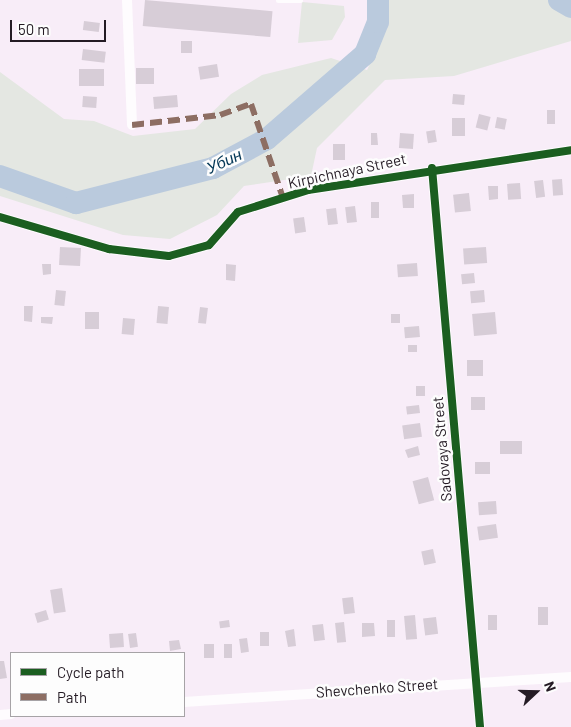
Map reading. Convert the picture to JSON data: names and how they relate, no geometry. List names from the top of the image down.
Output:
{
  "streets": {
    "street": ["Kirpichnaya Street", "Sadovaya Street", "Shevchenko Street"]
  },
  "crossings": [
    ["Kirpichnaya Street", "Sadovaya Street"],
    ["Sadovaya Street", "Shevchenko Street"]
  ],
  "water": ["Убин"],
  "legend": ["Cycle path", "Path"],
  "scale_bar": "50 m",
  "north": "right"
}
